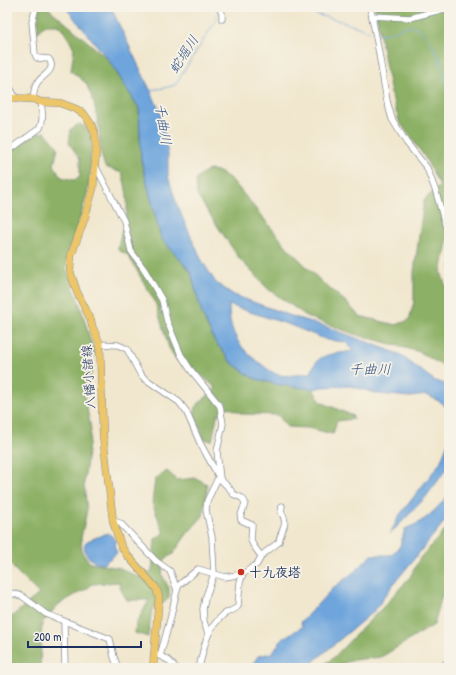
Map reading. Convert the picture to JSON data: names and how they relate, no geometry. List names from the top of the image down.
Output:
{
  "streets": {
    "main road": ["八幡小諸線"]
  },
  "water": ["蛇堀川", "千曲川"],
  "places": ["十九夜塔"],
  "scale_bar": "200 m"
}
